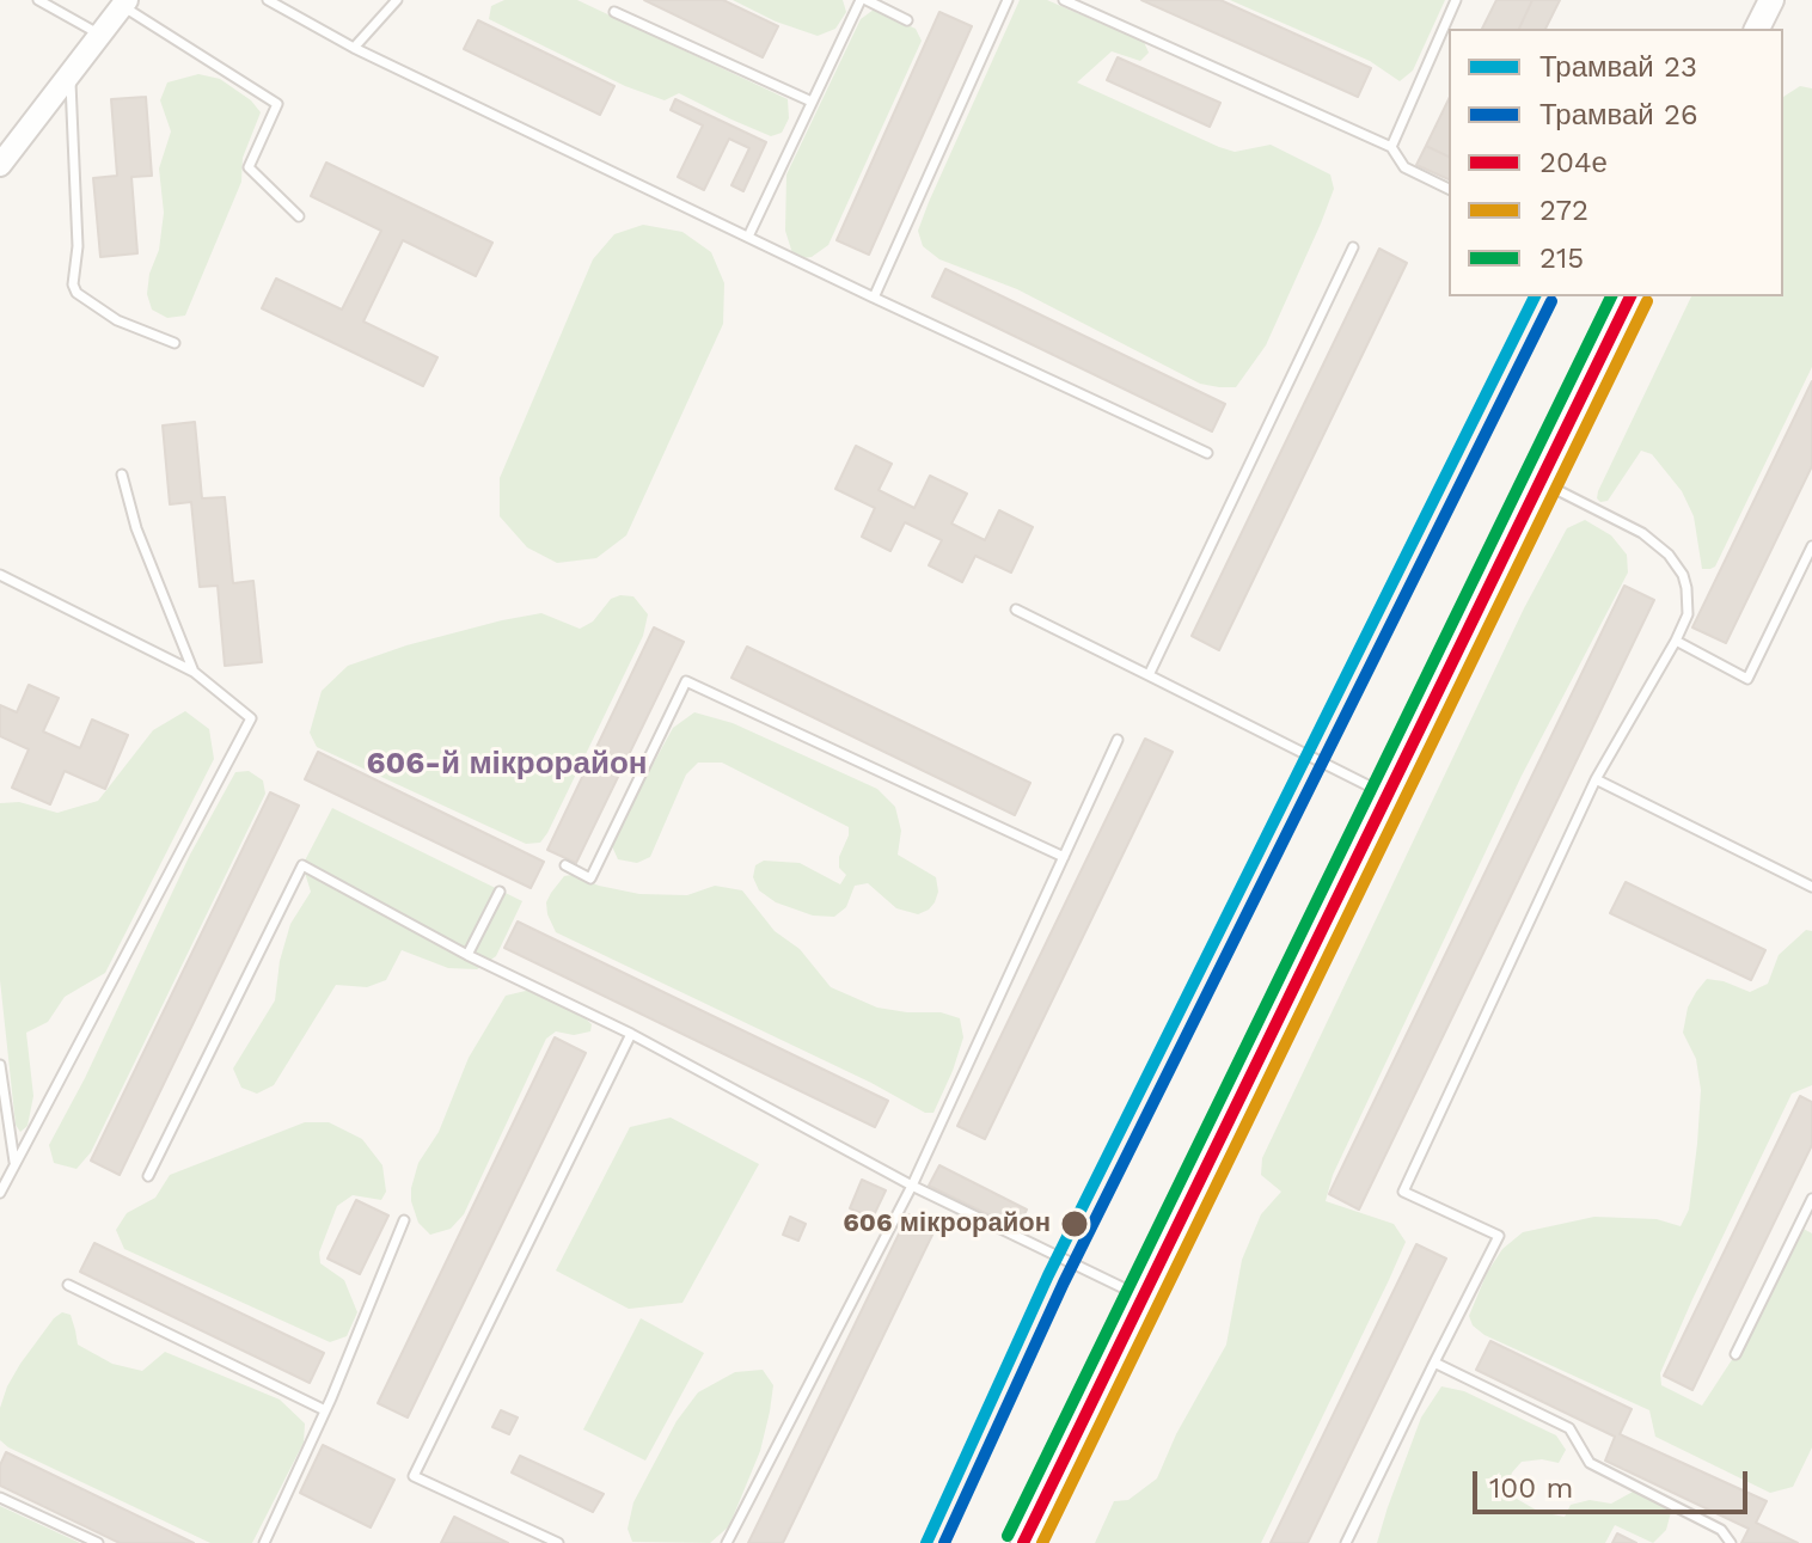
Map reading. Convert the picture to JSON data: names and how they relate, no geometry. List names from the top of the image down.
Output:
{
  "districts": ["606-й мікрорайон"],
  "places": ["606 мікрорайон"],
  "lines": [
    "tram line 23",
    "transit line 204е",
    "transit line 215",
    "tram line 26",
    "transit line 272"
  ],
  "legend": [
    "Трамвай 23",
    "Трамвай 26",
    "204е",
    "272",
    "215"
  ],
  "scale_bar": "100 m"
}
